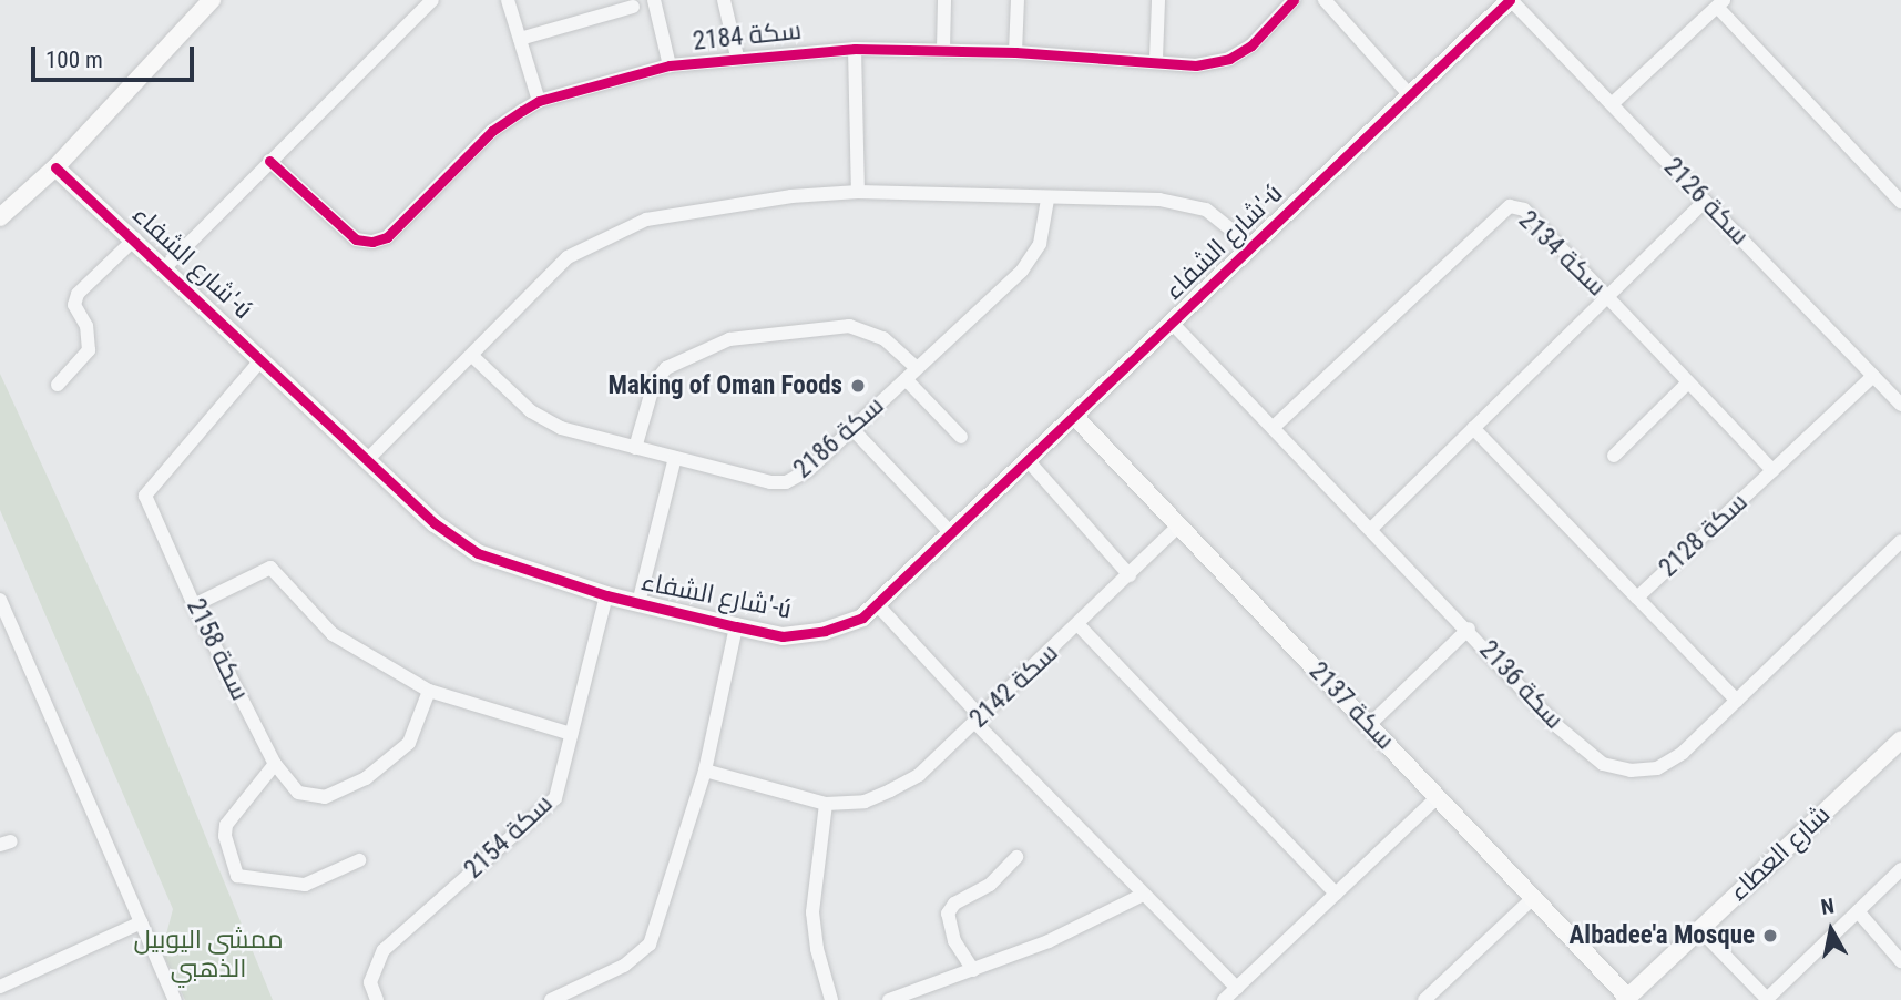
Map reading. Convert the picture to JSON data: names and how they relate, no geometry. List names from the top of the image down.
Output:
{
  "streets": {
    "street": [
      "سكة 2184",
      "سكة 2126",
      "شارع الشفاء'-ú",
      "سكة 2134",
      "سكة 2186",
      "سكة 2128",
      "سكة 2158",
      "سكة 2136",
      "سكة 2142",
      "سكة 2137",
      "سكة 2154",
      "شارع العطاء"
    ]
  },
  "crossings": [
    ["سكة 2126", "شارع الشفاء'-ú"],
    ["سكة 2126", "سكة 2128"],
    ["شارع الشفاء'-ú", "سكة 2158"],
    ["شارع الشفاء'-ú", "سكة 2136"],
    ["شارع الشفاء'-ú", "سكة 2137"],
    ["شارع الشفاء'-ú", "سكة 2154"],
    ["سكة 2134", "سكة 2128"],
    ["سكة 2134", "سكة 2136"],
    ["سكة 2128", "سكة 2136"],
    ["سكة 2142", "سكة 2137"],
    ["سكة 2137", "شارع العطاء"]
  ],
  "parks": ["ممشى اليوبيل الذهبي"],
  "places": ["Making of Oman Foods", "Albadee'a Mosque"],
  "scale_bar": "100 m",
  "north": "top"
}
